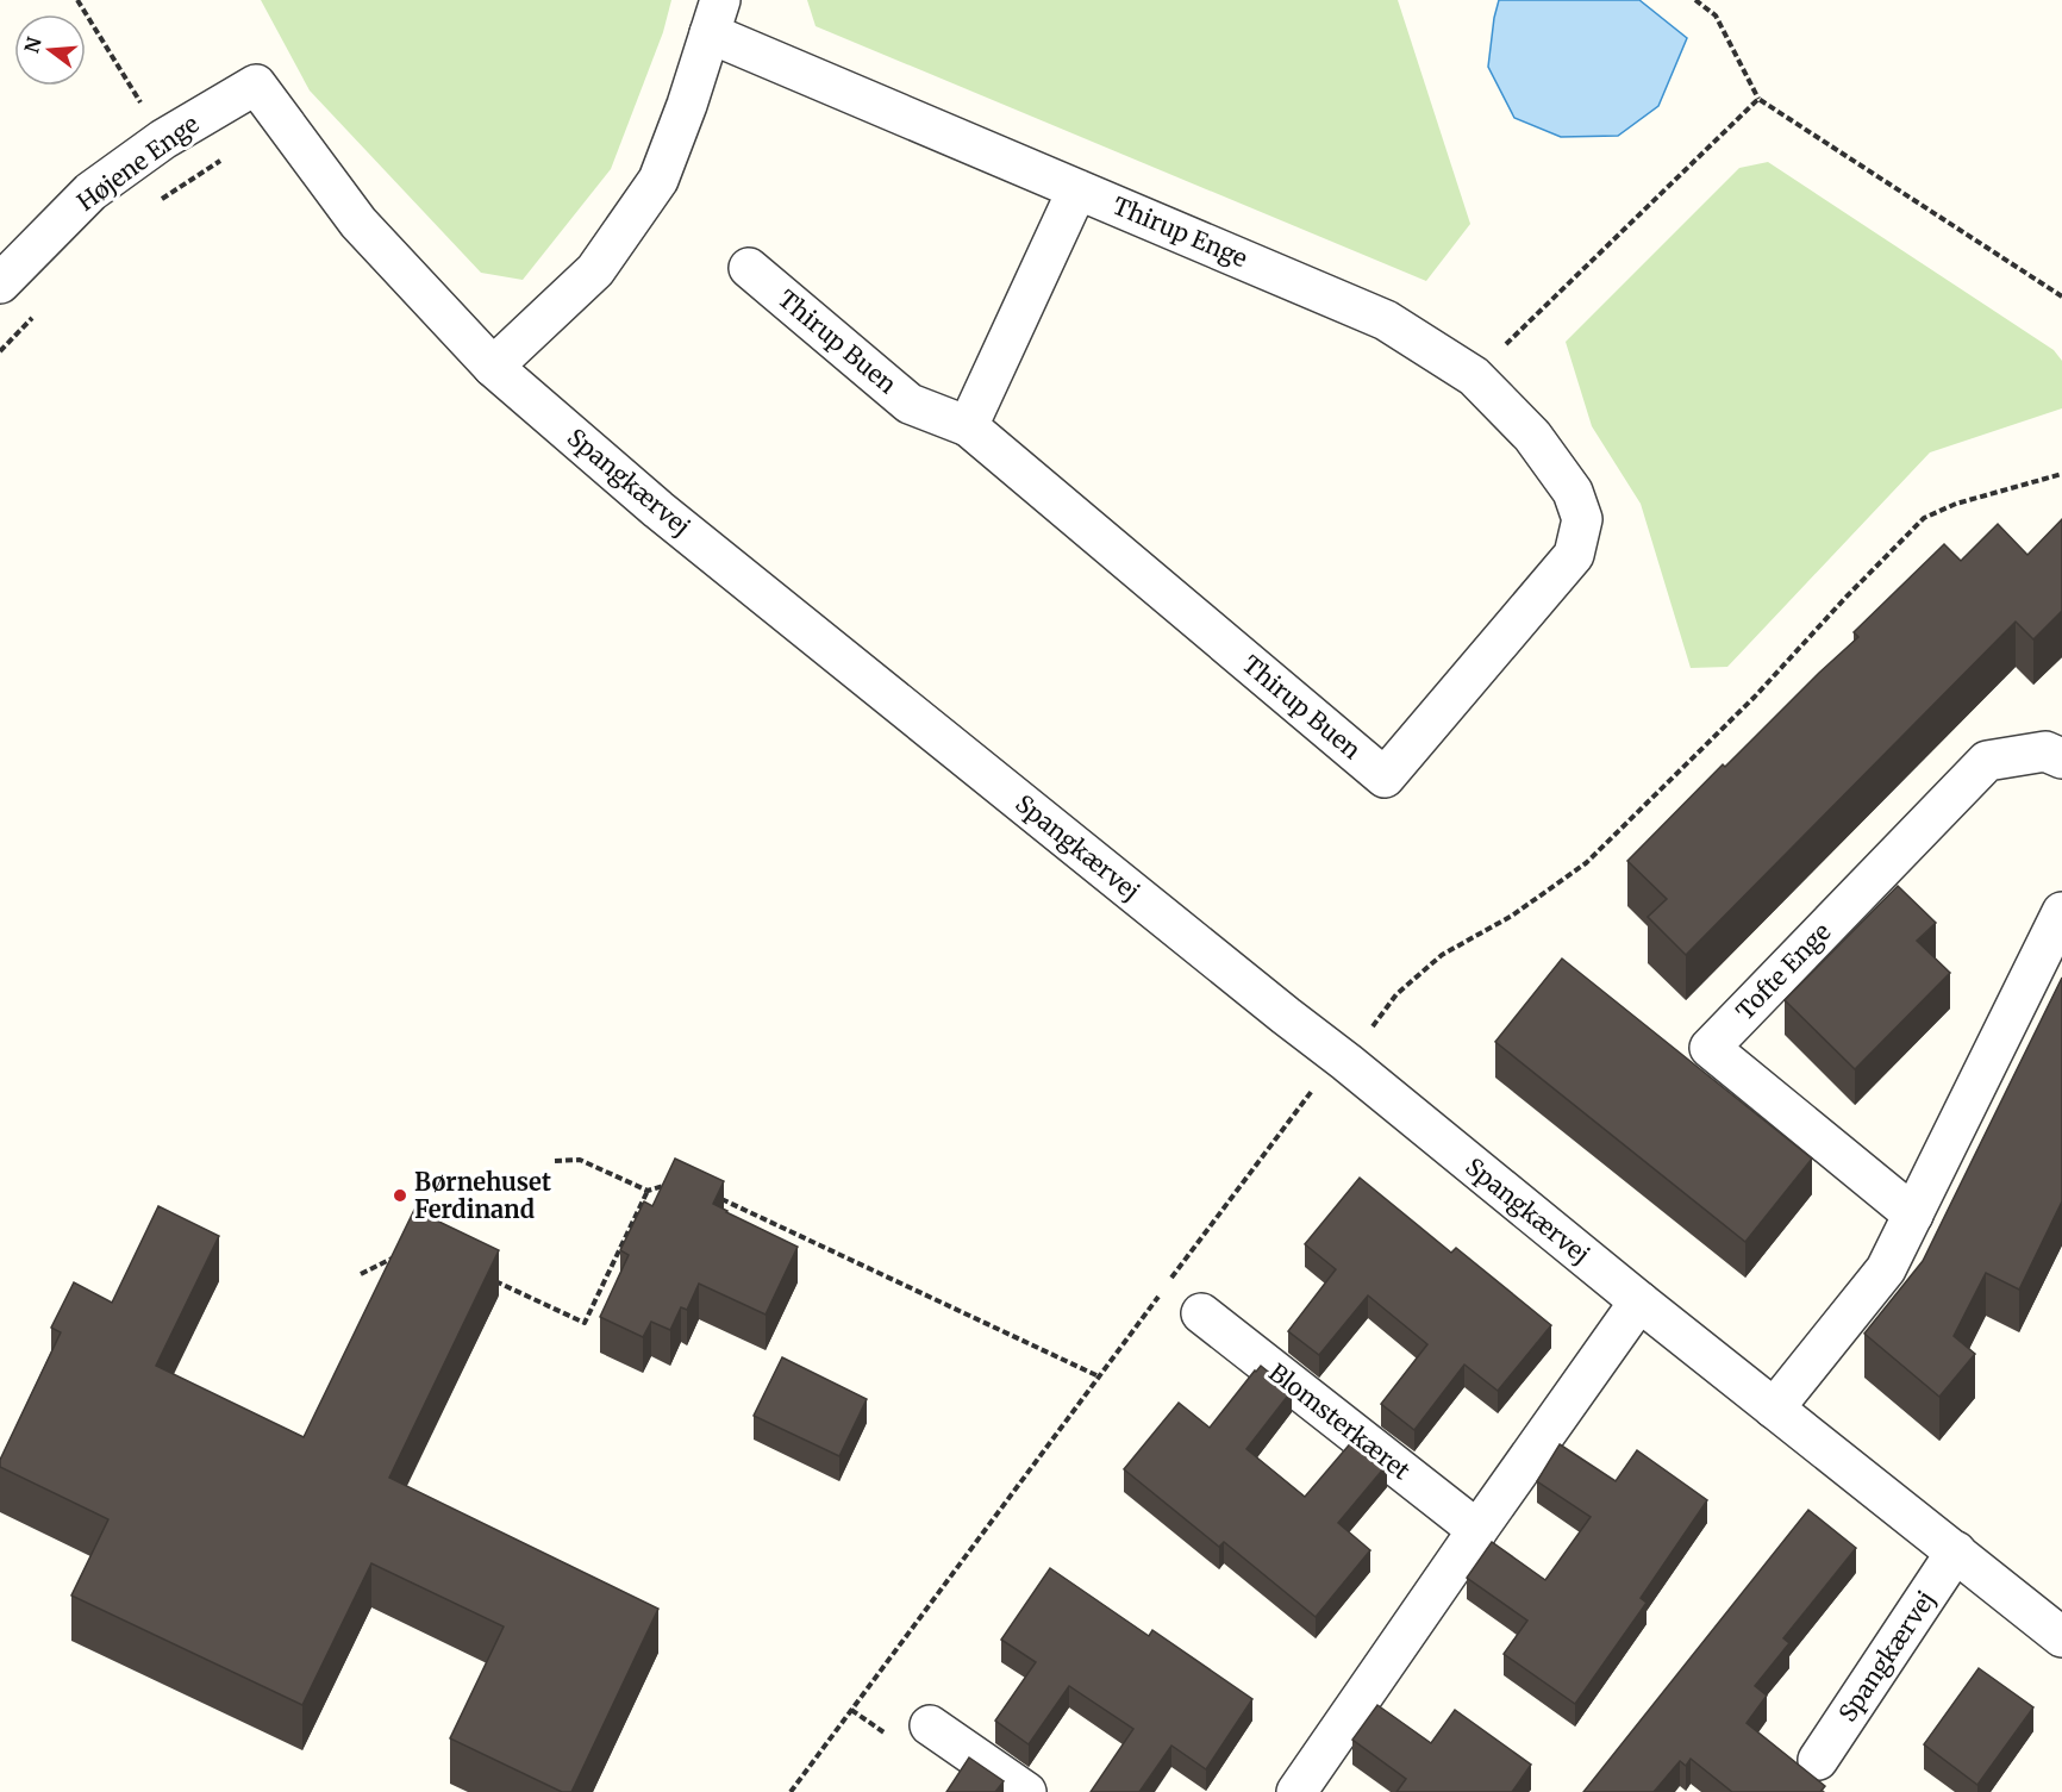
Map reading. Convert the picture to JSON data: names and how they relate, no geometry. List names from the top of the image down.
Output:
{
  "streets": {
    "street": [
      "Højene Enge",
      "Thirup Enge",
      "Thirup Buen",
      "Spangkærvej",
      "Tofte Enge",
      "Blomsterkæret"
    ]
  },
  "crossings": [
    ["Højene Enge", "Spangkærvej"],
    ["Thirup Enge", "Thirup Buen"],
    ["Thirup Enge", "Spangkærvej"]
  ],
  "places": ["Børnehuset Ferdinand"],
  "north": "left"
}
